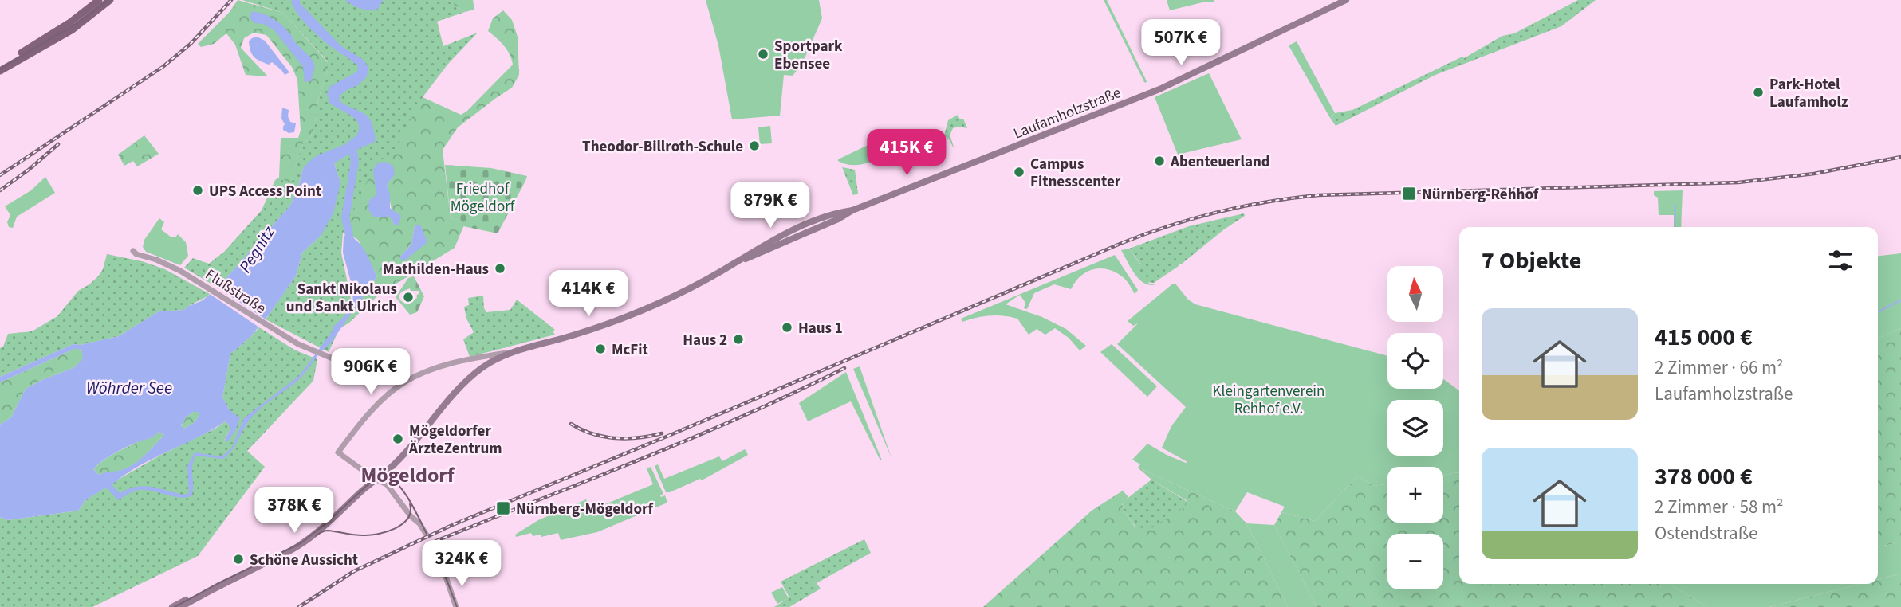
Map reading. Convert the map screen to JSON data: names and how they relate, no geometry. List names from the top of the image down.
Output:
{
  "streets": {
    "main road": ["Laufamholzstraße"],
    "street": ["Flußstraße"]
  },
  "crossings": [
    ["Laufamholzstraße", "Flußstraße"]
  ],
  "districts": ["Mögeldorf"],
  "water": ["Pegnitz", "Wöhrder See"],
  "parks": ["Friedhof Mögeldorf", "Kleingartenverein Rehhof e.V."],
  "places": {
    "other": [
      "Sportpark Ebensee",
      "Park-Hotel Laufamholz",
      "Theodor-Billroth-Schule",
      "Abenteuerland",
      "Campus Fitnesscenter",
      "UPS Access Point",
      "Mathilden-Haus",
      "Sankt Nikolaus und Sankt Ulrich",
      "Haus 1",
      "Haus 2",
      "McFit",
      "Mögeldorfer ÄrzteZentrum",
      "Schöne Aussicht"
    ],
    "transit": ["Nürnberg-Rehhof", "Nürnberg-Mögeldorf"]
  },
  "north": "top",
  "page": {
    "price": [
      "507K €",
      "415K €",
      "879K €",
      "414K €",
      "906K €",
      "378K €",
      "324K €"
    ],
    "heading": "7 Objekte",
    "map_buttons": ["+", "−"],
    "list": [
      {
        "name": "415 000 €",
        "note": "2 Zimmer · 66 m² · Laufamholzstraße"
      },
      {
        "name": "378 000 €",
        "note": "2 Zimmer · 58 m² · Ostendstraße"
      }
    ]
  }
}
